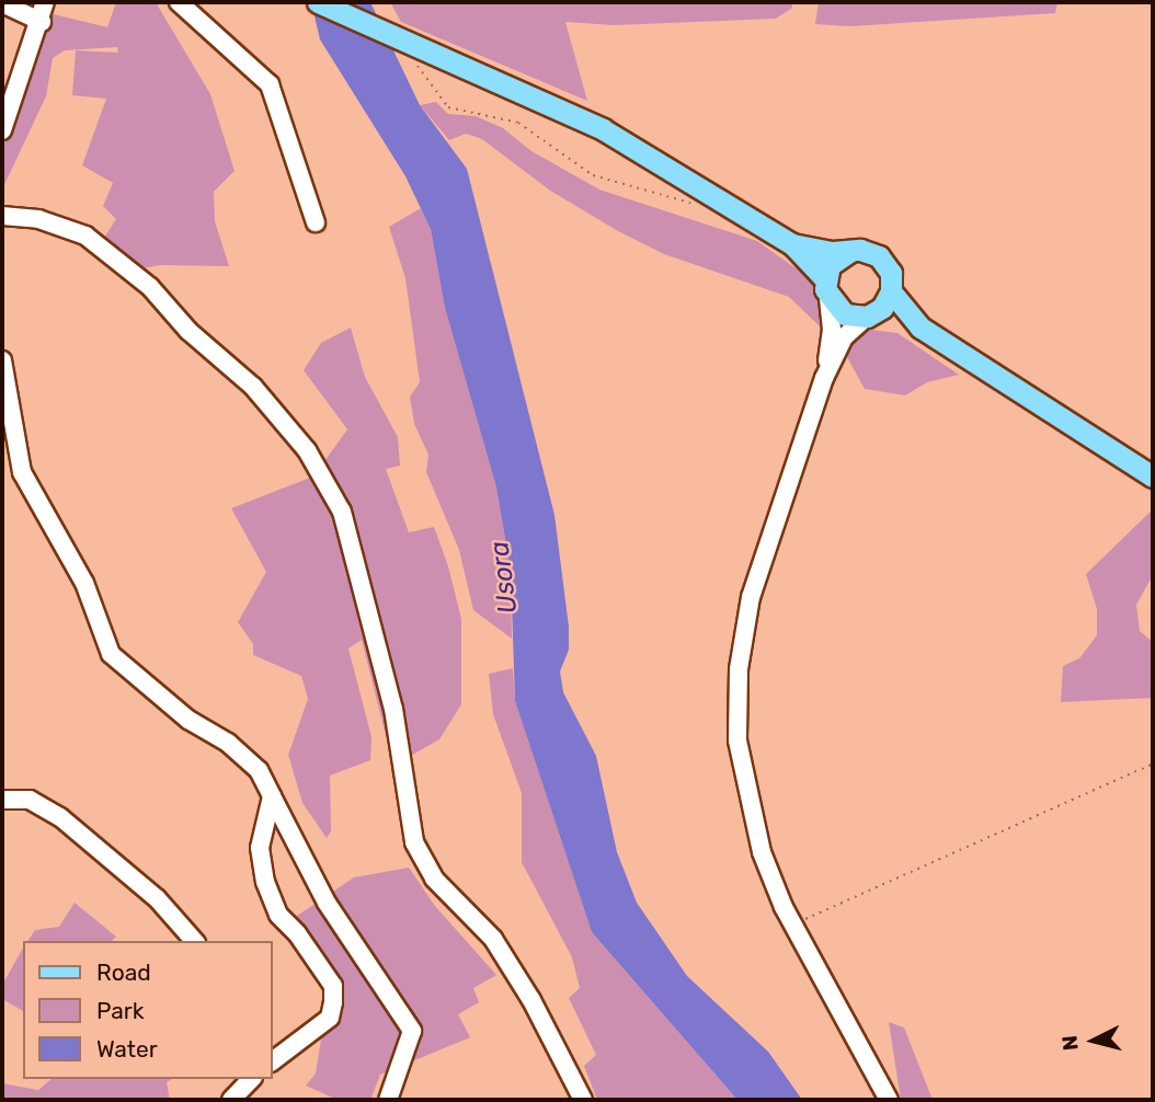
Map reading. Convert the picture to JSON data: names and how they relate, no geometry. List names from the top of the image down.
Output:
{
  "water": ["Usora"],
  "legend": ["Road", "Park", "Water"],
  "north": "left"
}
